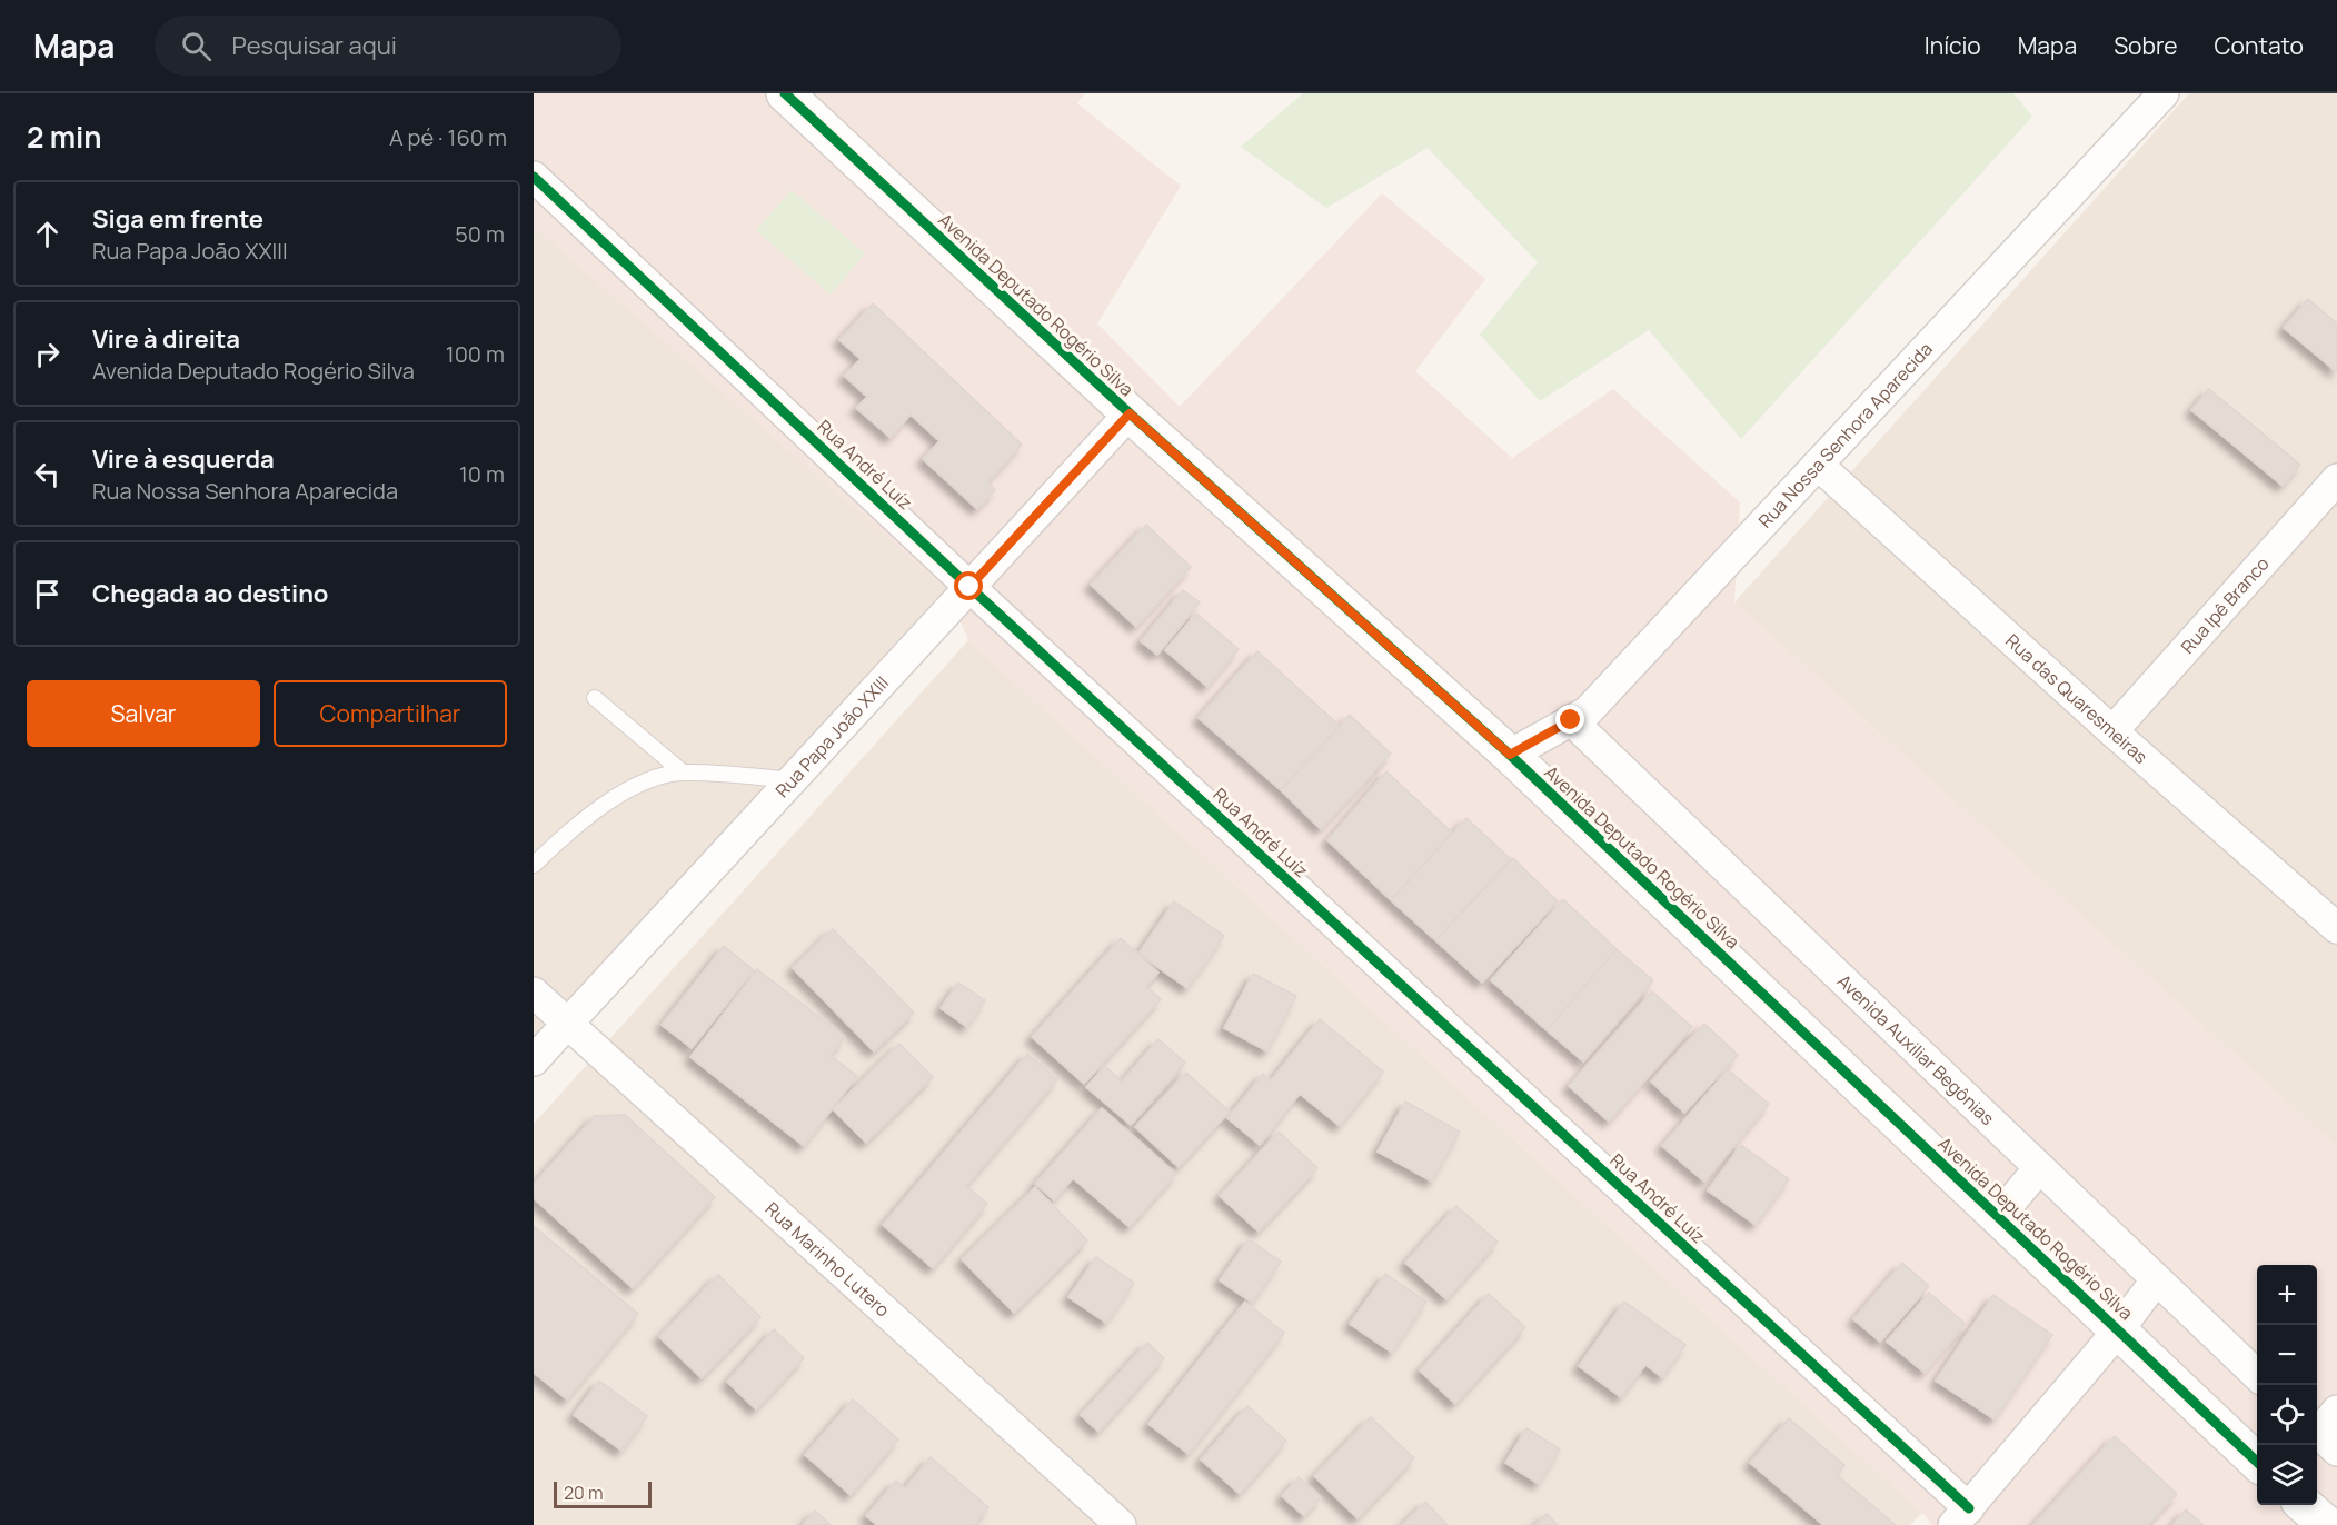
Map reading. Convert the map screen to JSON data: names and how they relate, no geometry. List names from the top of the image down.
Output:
{
  "streets": {
    "street": [
      "Avenida Deputado Rogério Silva",
      "Rua Nossa Senhora Aparecida",
      "Rua André Luíz",
      "Rua Ipê Branco",
      "Rua das Quaresmeiras",
      "Rua Papa João XXIII",
      "Avenida Auxiliar Begônias",
      "Rua Marinho Lutero"
    ]
  },
  "crossings": [
    ["Avenida Deputado Rogério Silva", "Rua Nossa Senhora Aparecida"],
    ["Avenida Deputado Rogério Silva", "Rua Papa João XXIII"],
    ["Rua Nossa Senhora Aparecida", "Rua das Quaresmeiras"],
    ["Rua Nossa Senhora Aparecida", "Avenida Auxiliar Begônias"],
    ["Rua André Luíz", "Rua Papa João XXIII"],
    ["Rua Ipê Branco", "Rua das Quaresmeiras"],
    ["Rua Papa João XXIII", "Rua Marinho Lutero"]
  ],
  "scale_bar": "20 m",
  "page": {
    "header": "Mapa",
    "search": "Pesquisar aqui",
    "nav": [
      "Início",
      "Mapa",
      "Sobre",
      "Contato"
    ],
    "heading": ["2 min", "A pé · 160 m"],
    "list": [
      ["Siga em frente", "Rua Papa João XXIII", "50 m"],
      ["Vire à direita", "Avenida Deputado Rogério Silva", "100 m"],
      ["Vire à esquerda", "Rua Nossa Senhora Aparecida", "10 m"],
      "Chegada ao destino"
    ],
    "buttons": ["Salvar", "Compartilhar"],
    "map_buttons": ["+", "−"],
    "scale": "20 m"
  }
}
